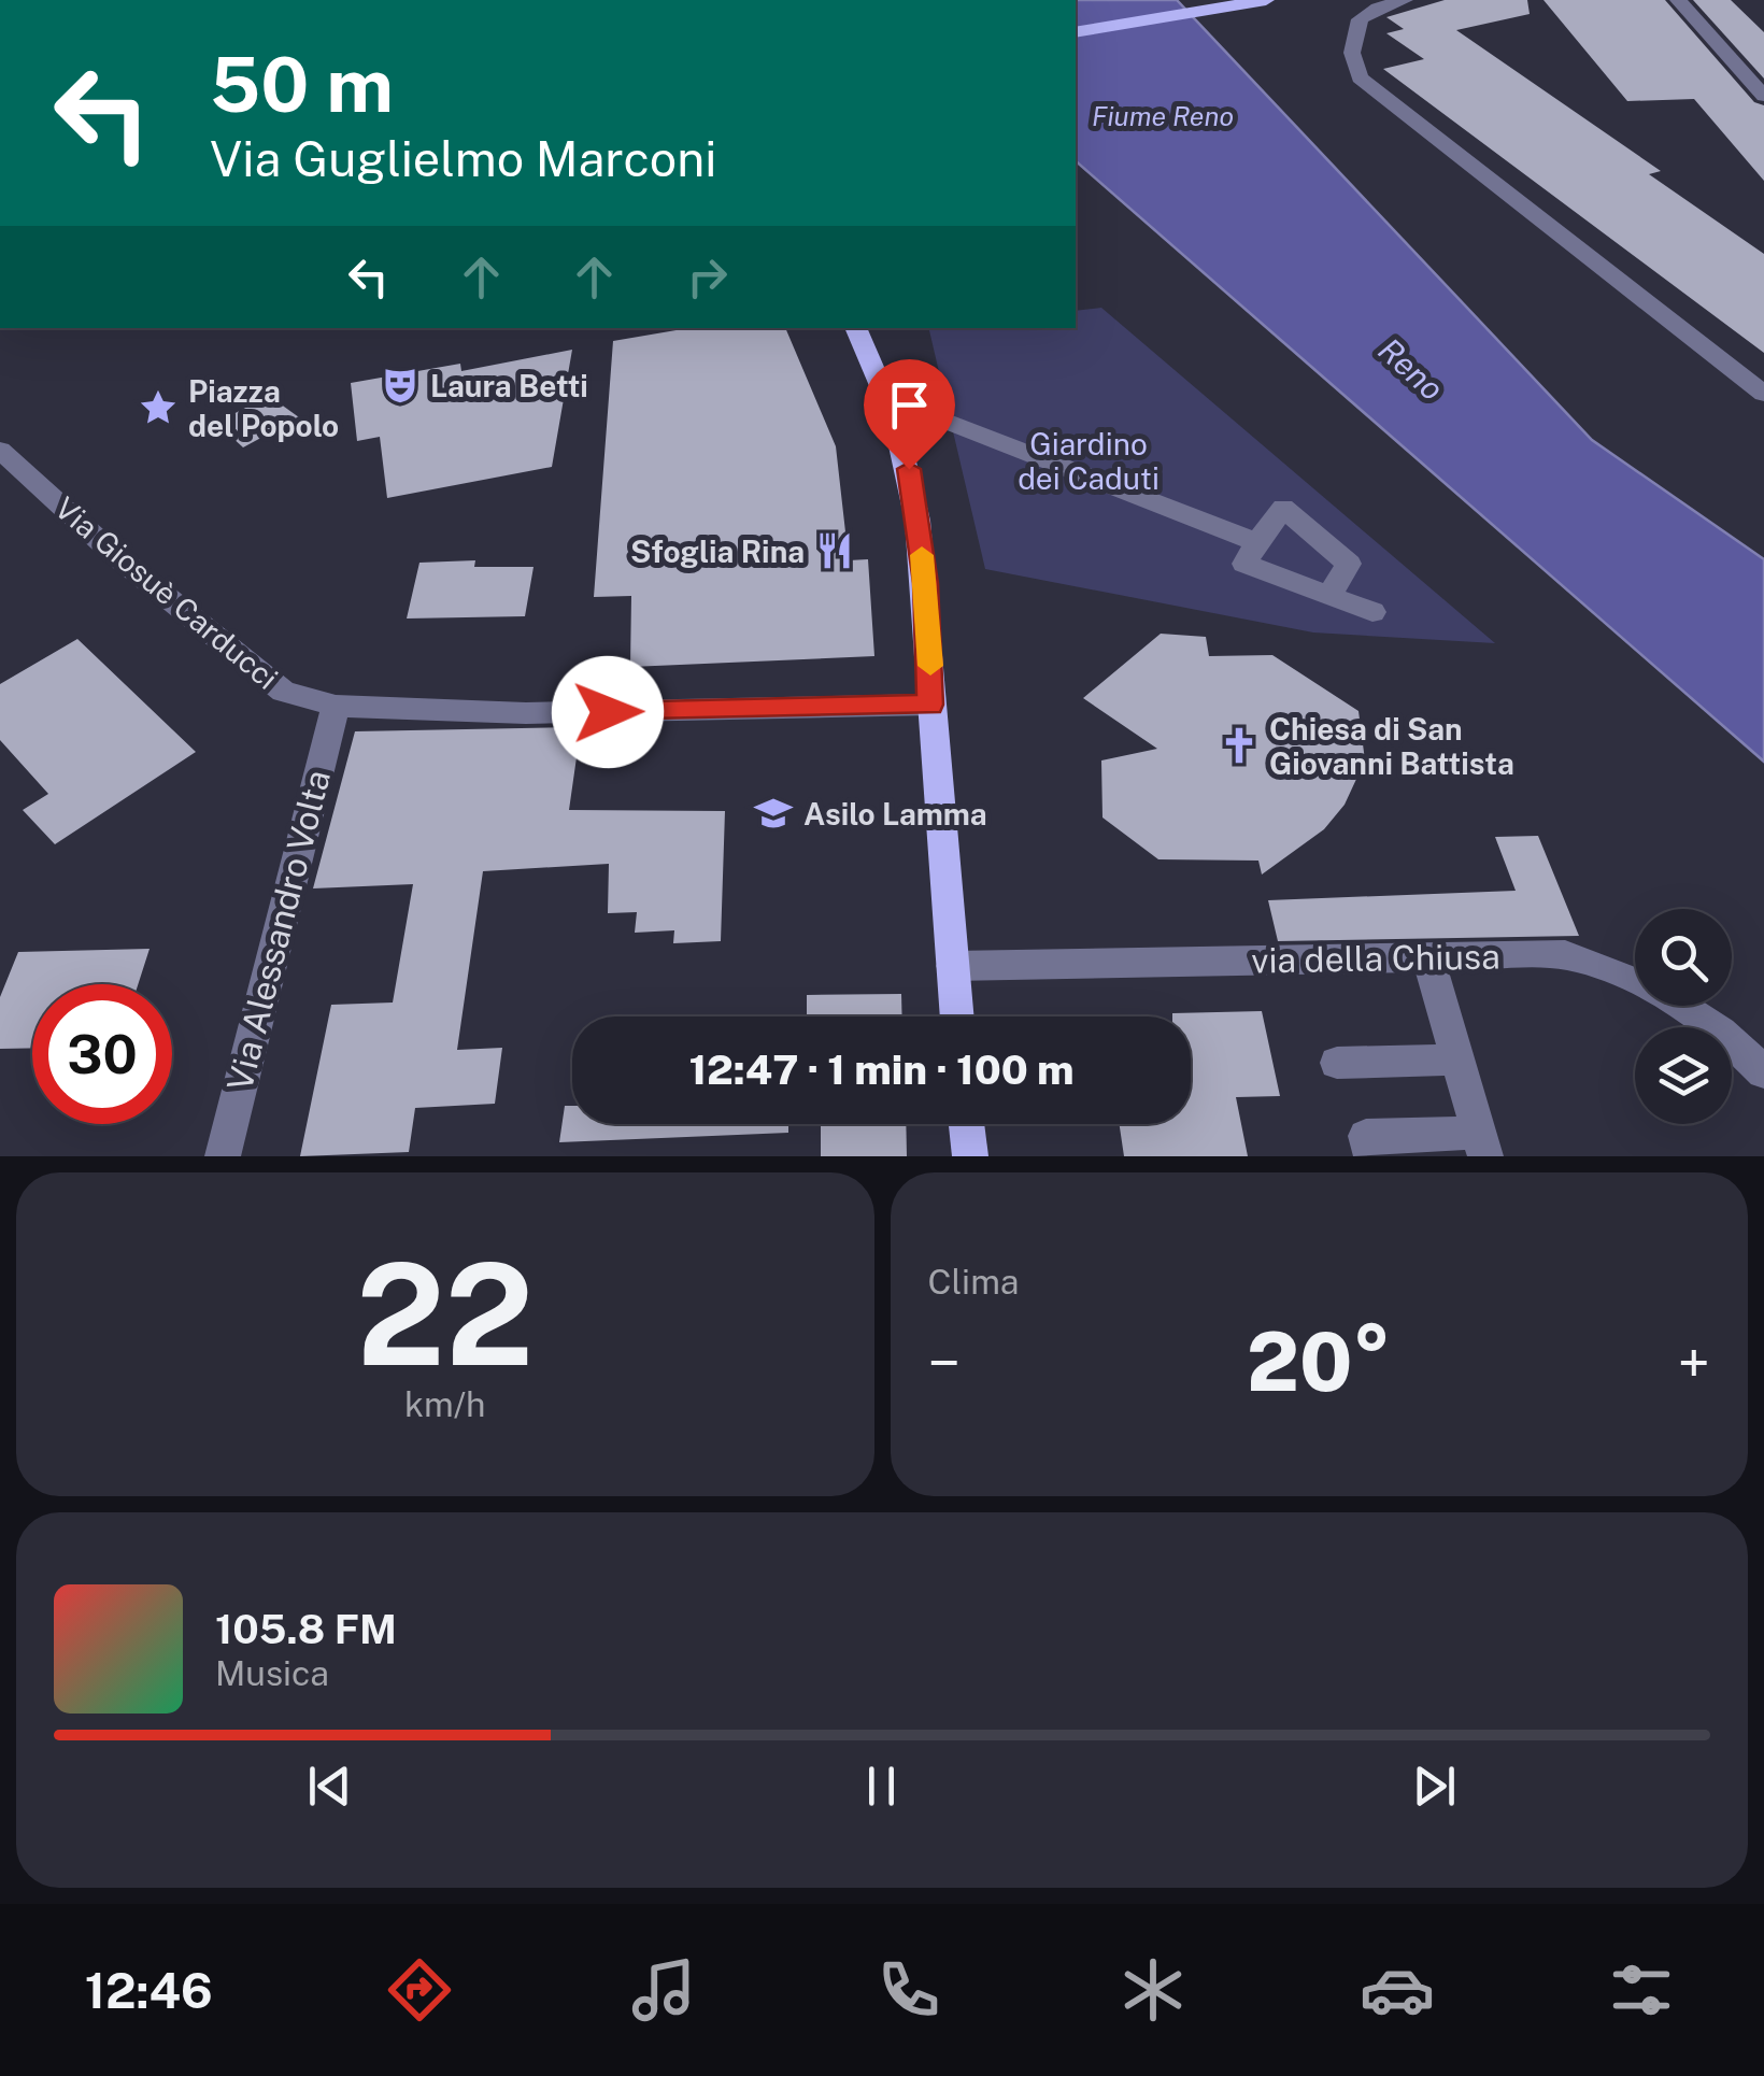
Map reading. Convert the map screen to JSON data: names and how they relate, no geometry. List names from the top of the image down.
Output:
{
  "streets": {
    "street": ["Via Giosuè Carducci", "Via Alessandro Volta", "via della Chiusa"]
  },
  "crossings": [
    ["Via Giosuè Carducci", "Via Alessandro Volta"]
  ],
  "water": ["Fiume Reno", "Reno"],
  "parks": ["Giardino dei Caduti"],
  "places": {
    "theatre": ["Laura Betti"],
    "place": ["Piazza del Popolo"],
    "restaurant": ["Sfoglia Rina"],
    "church": ["Chiesa di San Giovanni Battista"],
    "school or university": ["Asilo Lamma"]
  },
  "page": {
    "turn": ["50 m", "Via Guglielmo Marconi"],
    "limit": "30",
    "trip": "12:47 · 1 min · 100 m",
    "tile": [
      ["22", "km/h"],
      "Clima"
    ],
    "heat": ["−", "20°", "+"],
    "song": ["105.8 FM", "Musica"],
    "tabs": "12:46"
  }
}
